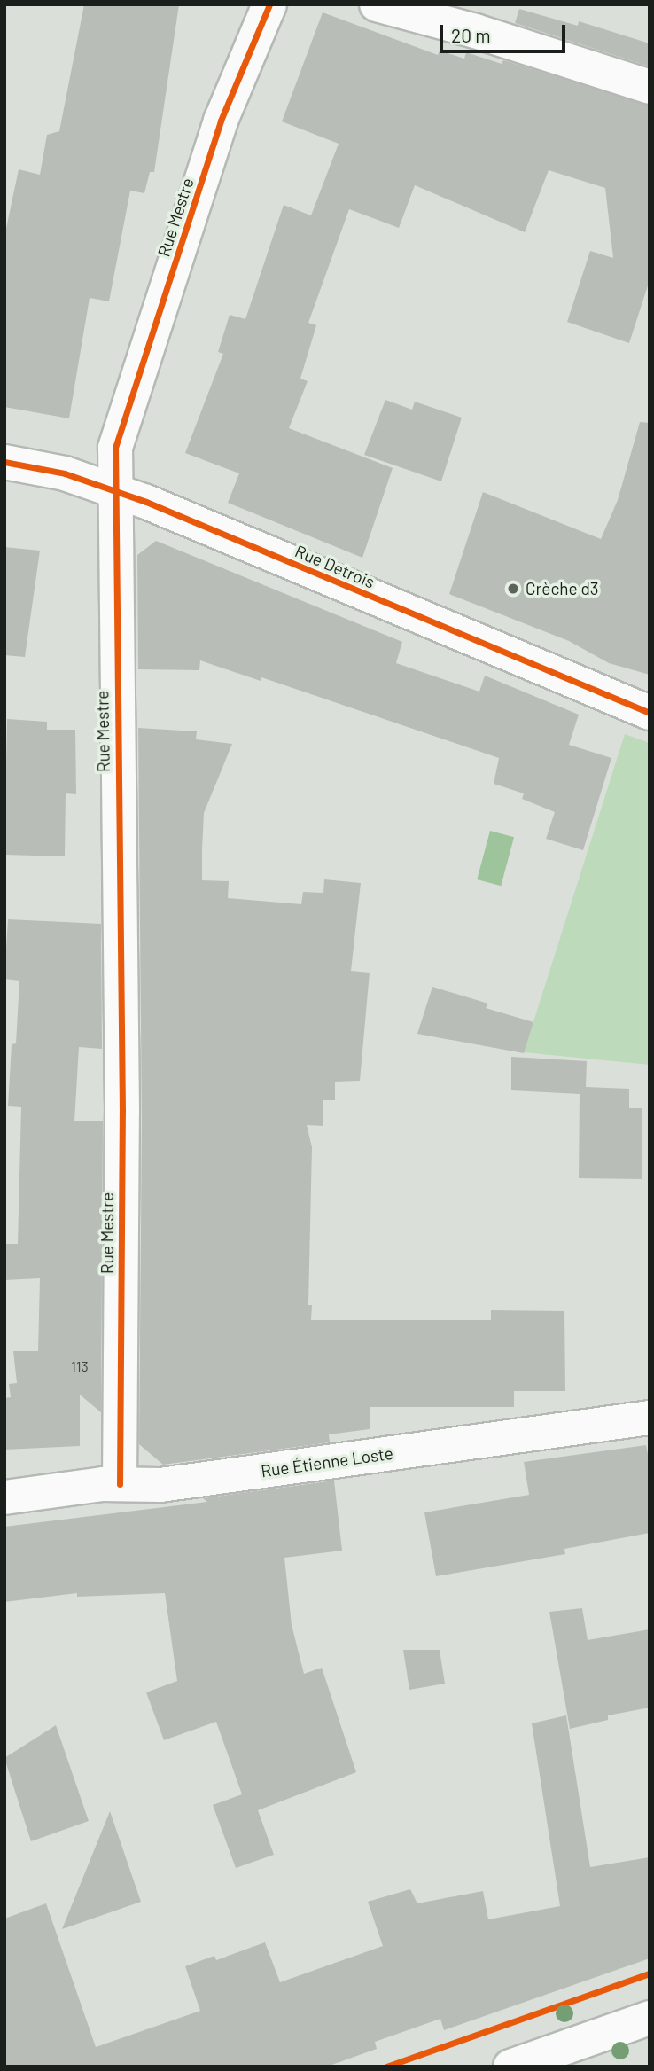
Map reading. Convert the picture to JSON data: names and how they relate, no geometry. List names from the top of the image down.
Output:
{
  "streets": {
    "street": ["Rue Mestre", "Rue Detrois", "Rue Étienne Loste"]
  },
  "crossings": [
    ["Rue Mestre", "Rue Detrois"],
    ["Rue Mestre", "Rue Étienne Loste"]
  ],
  "places": ["Crèche d3"],
  "house_numbers": ["113"],
  "scale_bar": "20 m"
}
